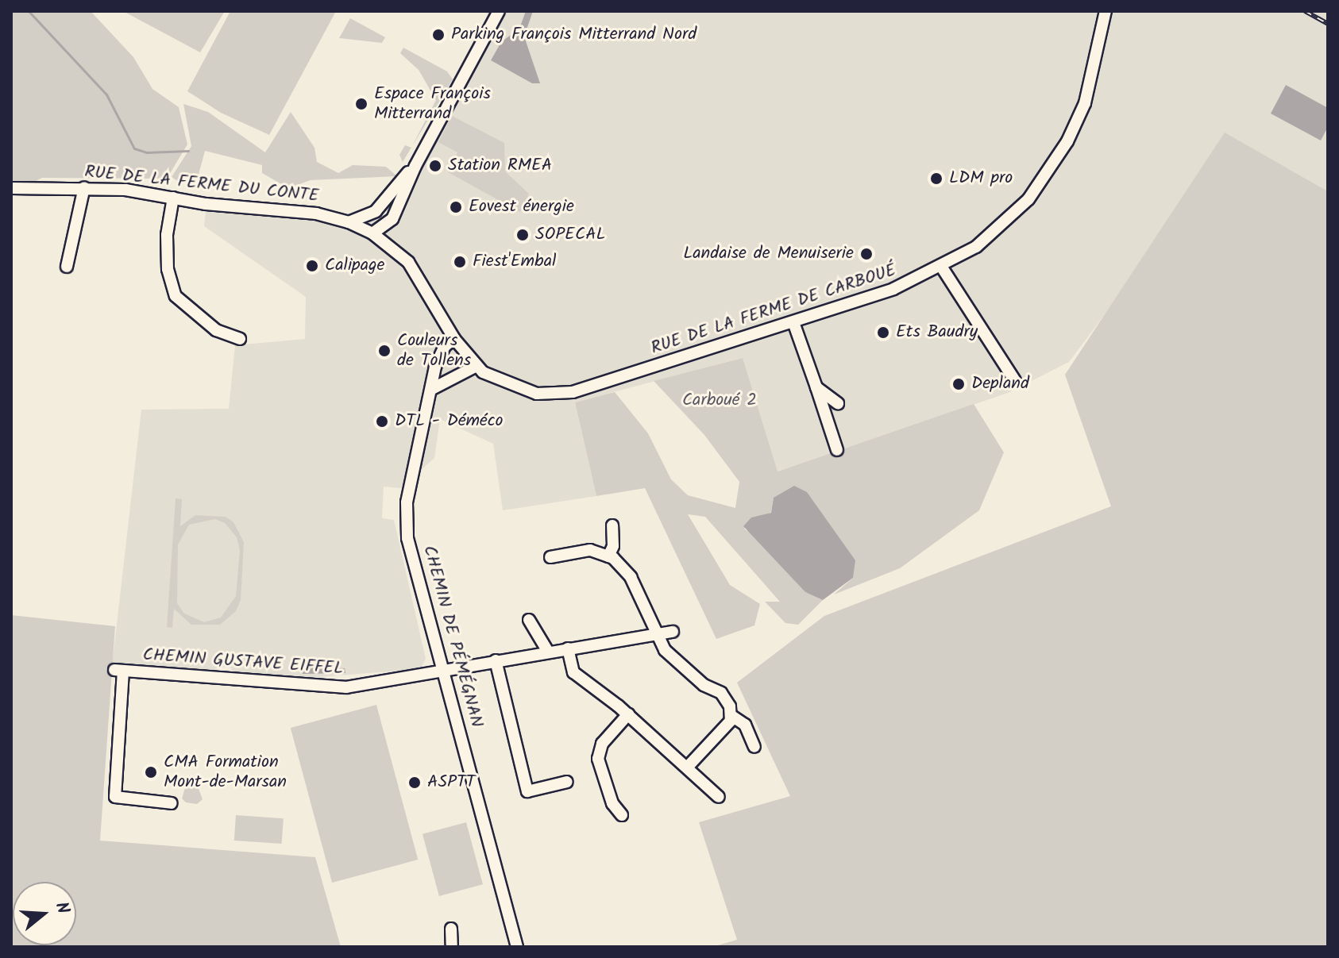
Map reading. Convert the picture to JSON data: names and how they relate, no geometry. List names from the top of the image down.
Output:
{
  "streets": {
    "street": [
      "RUE DE LA FERME DU CONTE",
      "RUE DE LA FERME DE CARBOUÉ",
      "CHEMIN DE PÉMÉGNAN",
      "CHEMIN GUSTAVE EIFFEL"
    ]
  },
  "crossings": [
    ["RUE DE LA FERME DU CONTE", "RUE DE LA FERME DE CARBOUÉ"],
    ["RUE DE LA FERME DE CARBOUÉ", "CHEMIN DE PÉMÉGNAN"],
    ["CHEMIN DE PÉMÉGNAN", "CHEMIN GUSTAVE EIFFEL"]
  ],
  "parks": ["Carboué 2"],
  "places": [
    "Parking François Mitterrand Nord",
    "Espace François Mitterrand",
    "Station RMEA",
    "LDM pro",
    "Eovest énergie",
    "SOPECAL",
    "Landaise de Menuiserie",
    "Fiest'Embal",
    "Calipage",
    "Ets Baudry",
    "Couleurs de Tollens",
    "Depland",
    "DTL - Déméco",
    "CMA Formation Mont-de-Marsan",
    "ASPTT"
  ],
  "north": "right"
}
